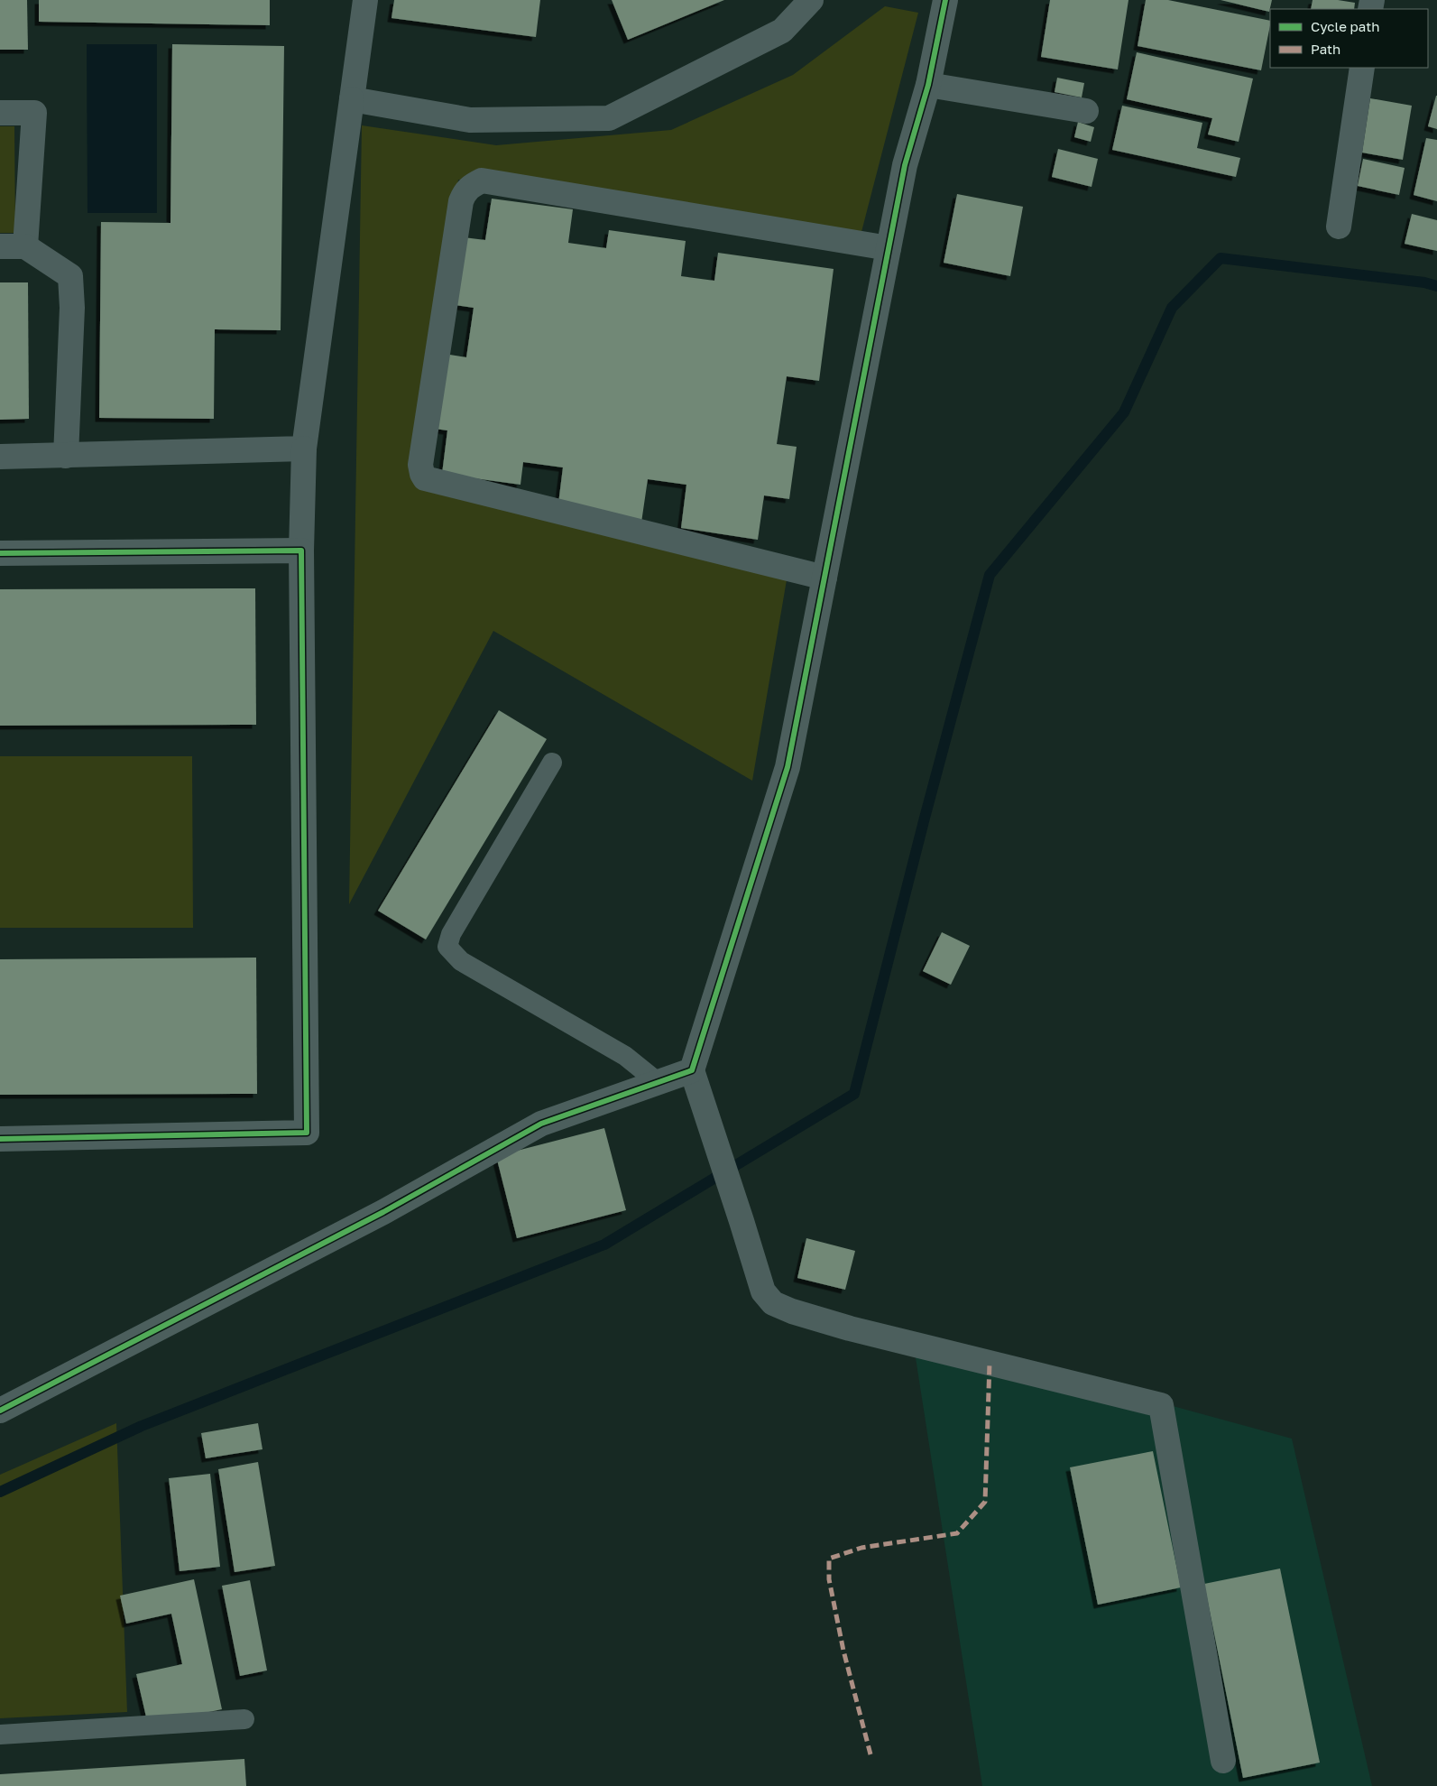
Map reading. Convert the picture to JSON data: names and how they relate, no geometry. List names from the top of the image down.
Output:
{
  "legend": ["Cycle path", "Path"]
}
